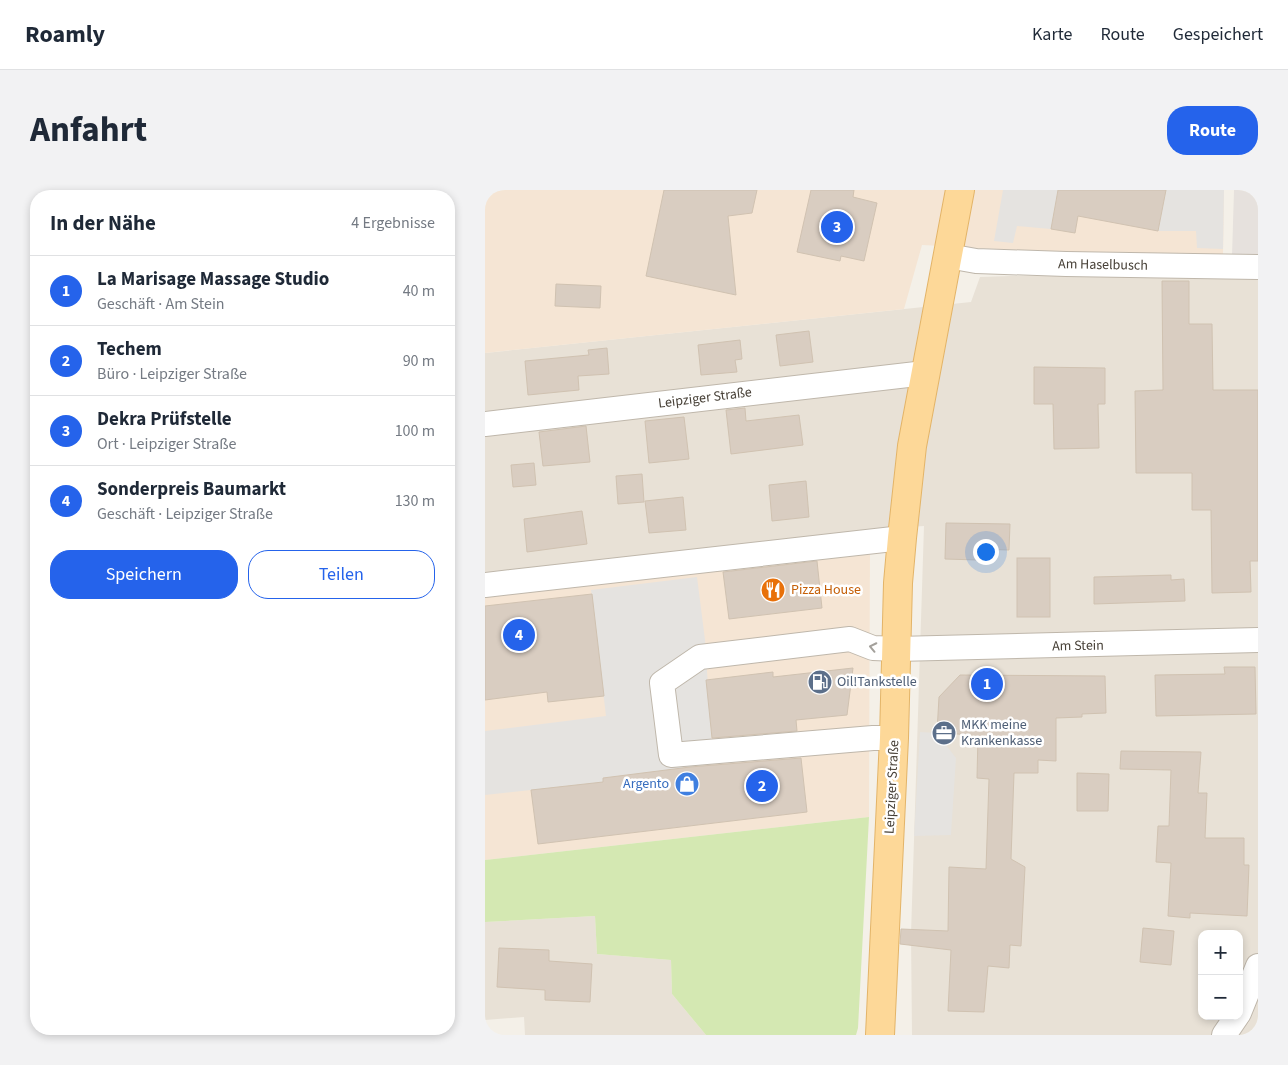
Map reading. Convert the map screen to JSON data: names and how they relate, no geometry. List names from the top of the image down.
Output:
{
  "streets": {
    "main road": ["Leipziger Straße"],
    "street": ["Am Haselbusch", "Am Stein"]
  },
  "crossings": [
    ["Am Haselbusch", "Leipziger Straße"],
    ["Leipziger Straße", "Am Stein"]
  ],
  "places": {
    "restaurant": ["Pizza House"],
    "fuel station": ["Oil!Tankstelle"],
    "office": ["MKK meine Krankenkasse"],
    "shop": ["Argento"]
  },
  "page": {
    "header": "Roamly",
    "nav": ["Karte", "Route", "Gespeichert"],
    "title": "Anfahrt",
    "buttons": [
      "Route",
      ["Speichern", "Teilen"]
    ],
    "heading": ["In der Nähe", "4 Ergebnisse"],
    "pins": [
      "3",
      "4",
      "1",
      "2"
    ],
    "list": [
      {
        "mark": "1",
        "name": "La Marisage Massage Studio",
        "note": "Geschäft · Am Stein",
        "value": "40 m"
      },
      {
        "mark": "2",
        "name": "Techem",
        "note": "Büro · Leipziger Straße",
        "value": "90 m"
      },
      {
        "mark": "3",
        "name": "Dekra Prüfstelle",
        "note": "Ort · Leipziger Straße",
        "value": "100 m"
      },
      {
        "mark": "4",
        "name": "Sonderpreis Baumarkt",
        "note": "Geschäft · Leipziger Straße",
        "value": "130 m"
      }
    ],
    "map_buttons": ["+", "−"]
  }
}
